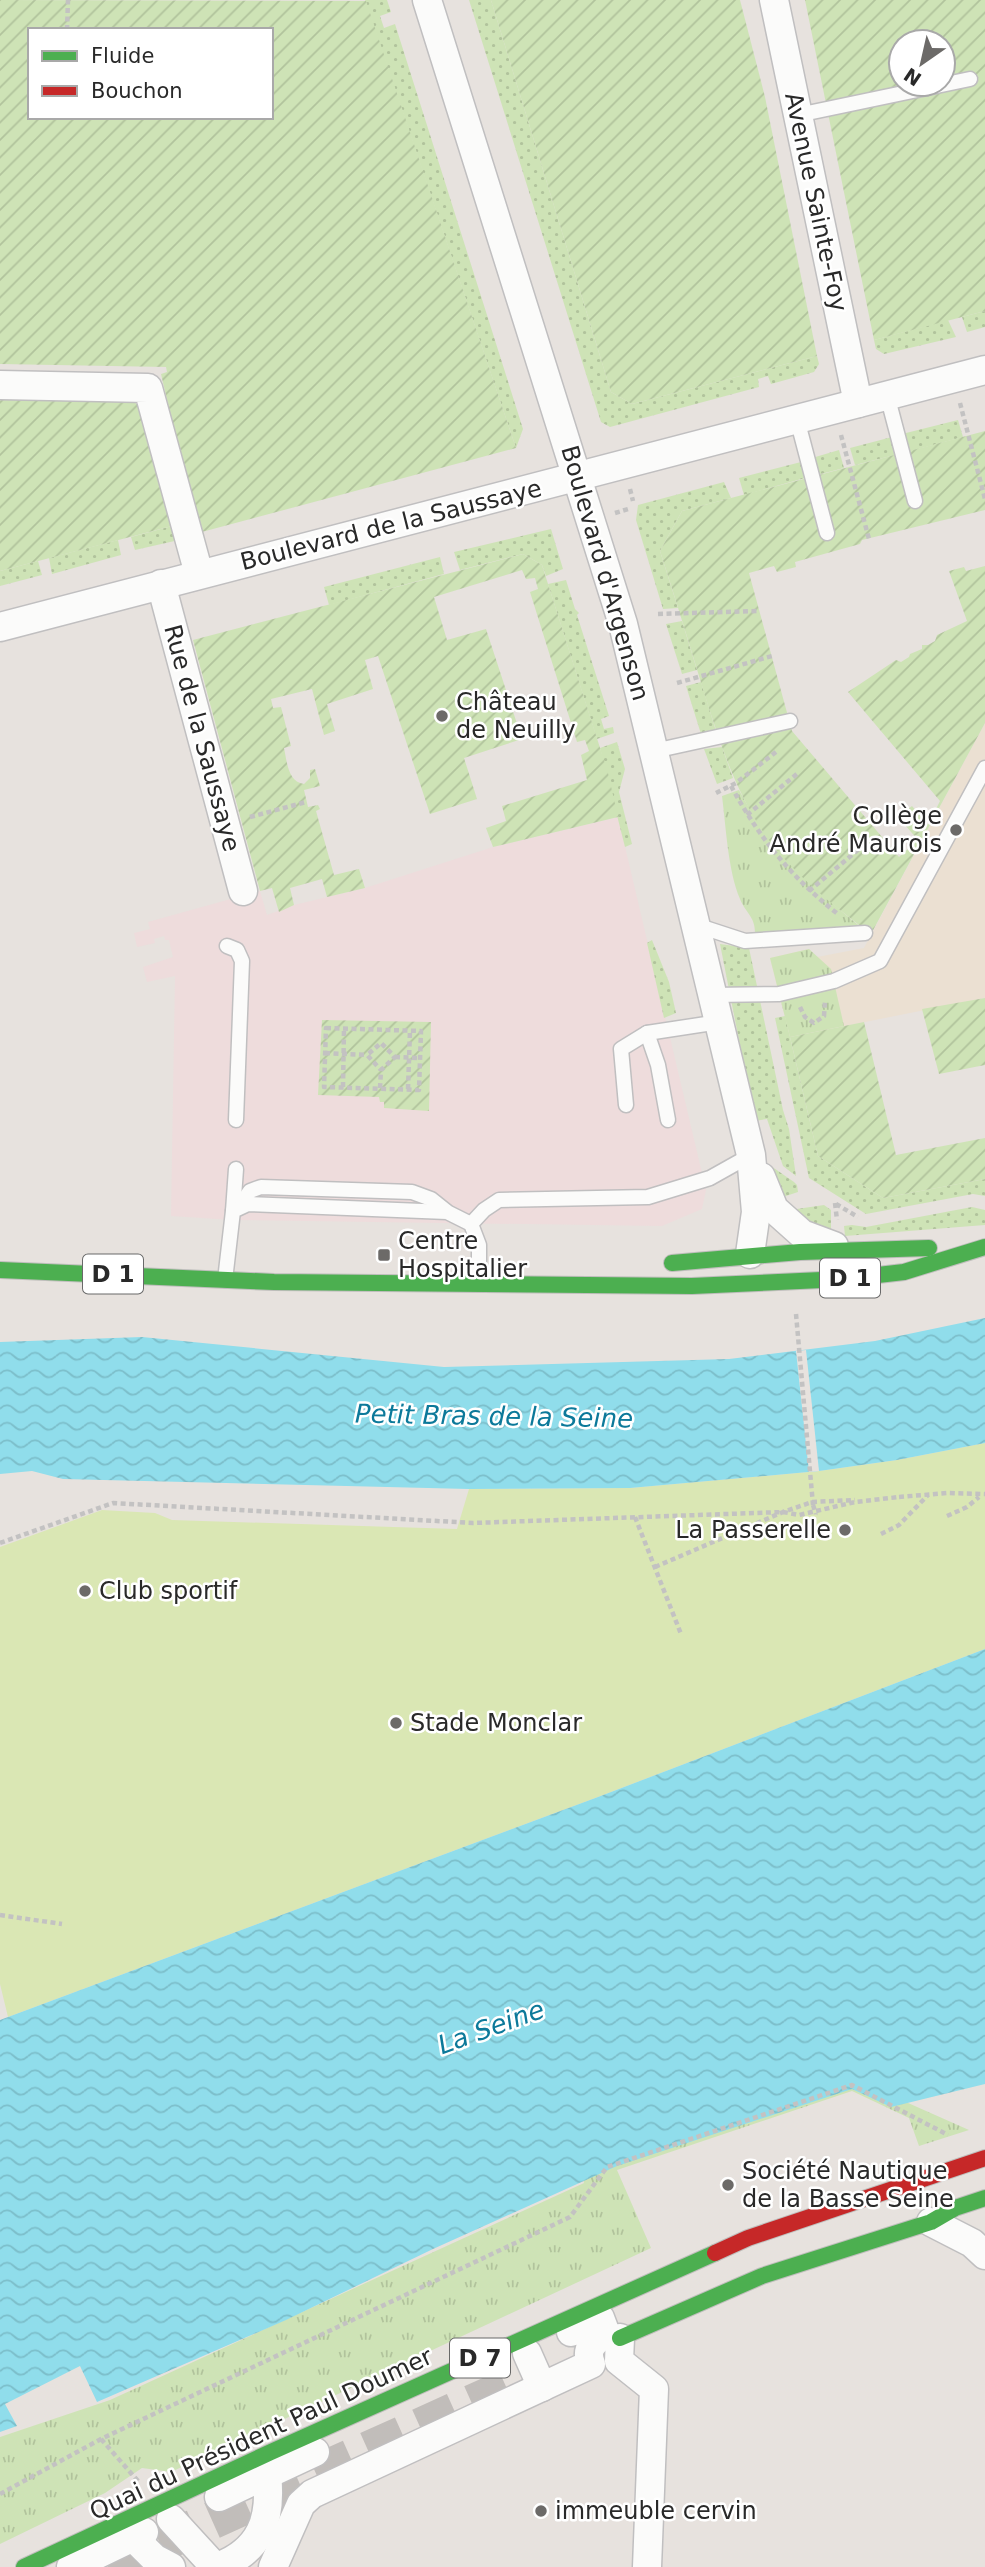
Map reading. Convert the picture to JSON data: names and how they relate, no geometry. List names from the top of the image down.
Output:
{
  "streets": {
    "main road": ["D 1", "D 7", "Quai du Président Paul Doumer"],
    "street": [
      "Avenue Sainte-Foy",
      "Boulevard de la Saussaye",
      "Boulevard d'Argenson",
      "Rue de la Saussaye"
    ]
  },
  "crossings": [
    ["Avenue Sainte-Foy", "Boulevard de la Saussaye"],
    ["Boulevard de la Saussaye", "Boulevard d'Argenson"],
    ["Boulevard de la Saussaye", "Rue de la Saussaye"],
    ["Boulevard d'Argenson", "D 1"]
  ],
  "water": ["Petit Bras de la Seine", "La Seine"],
  "places": {
    "other": [
      "Château de Neuilly",
      "Collège André Maurois",
      "La Passerelle",
      "Club sportif",
      "Stade Monclar",
      "Société Nautique de la Basse Seine",
      "immeuble cervin"
    ],
    "transit": ["Centre Hospitalier"]
  },
  "legend": ["Fluide", "Bouchon"],
  "north": "bottom left"
}
